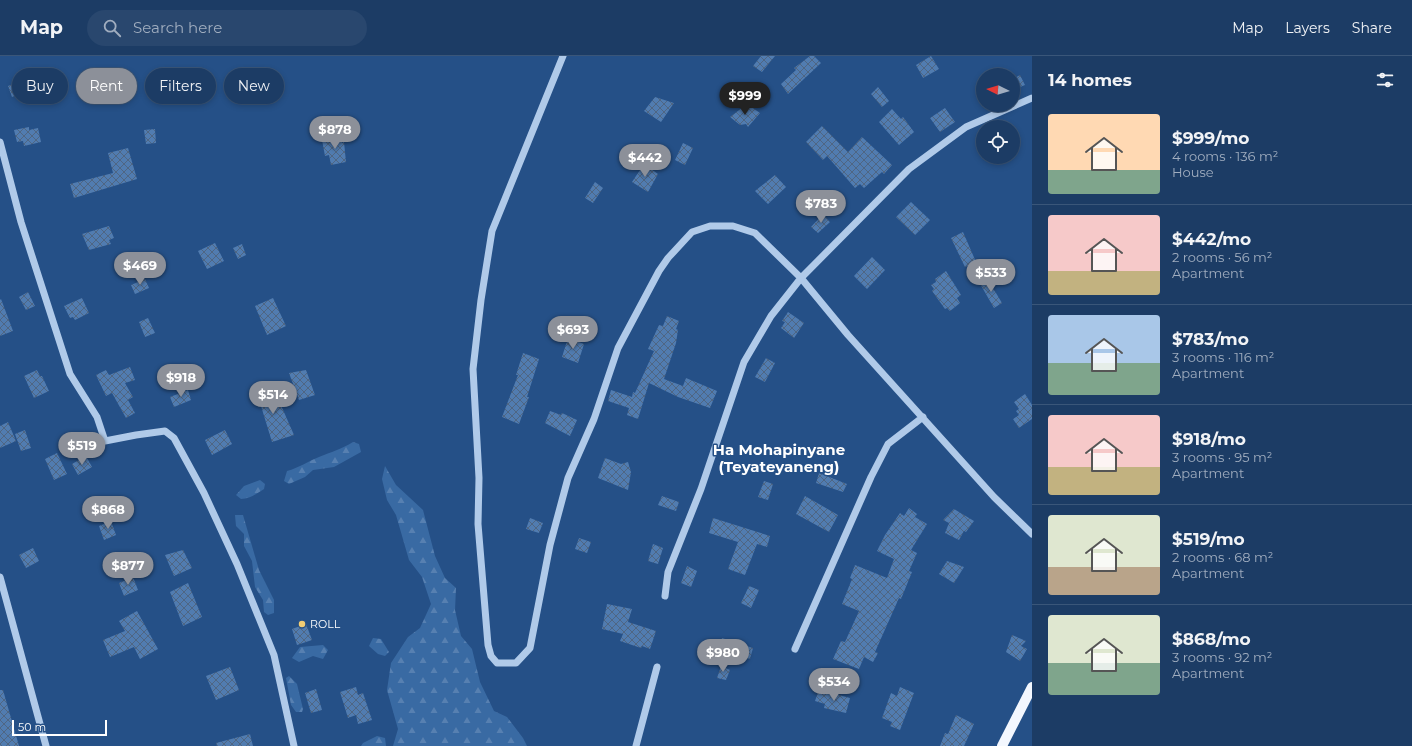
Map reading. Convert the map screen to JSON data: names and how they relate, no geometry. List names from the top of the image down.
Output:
{
  "districts": ["Ha Mohapinyane (Teyateyaneng)"],
  "places": ["ROLL"],
  "scale_bar": "50 m",
  "north": "left",
  "page": {
    "header": "Map",
    "search": "Search here",
    "nav": ["Map", "Layers", "Share"],
    "heading": "14 homes",
    "chip": [
      "Buy",
      "Rent",
      "Filters",
      "New"
    ],
    "price": [
      "$999",
      "$878",
      "$442",
      "$783",
      "$469",
      "$533",
      "$693",
      "$918",
      "$514",
      "$519",
      "$868",
      "$877",
      "$980",
      "$534"
    ],
    "list": [
      {
        "name": "$999/mo",
        "note": "4 rooms · 136 m² · House"
      },
      {
        "name": "$442/mo",
        "note": "2 rooms · 56 m² · Apartment"
      },
      {
        "name": "$783/mo",
        "note": "3 rooms · 116 m² · Apartment"
      },
      {
        "name": "$918/mo",
        "note": "3 rooms · 95 m² · Apartment"
      },
      {
        "name": "$519/mo",
        "note": "2 rooms · 68 m² · Apartment"
      },
      {
        "name": "$868/mo",
        "note": "3 rooms · 92 m² · Apartment"
      }
    ],
    "scale": "50 m"
  }
}
